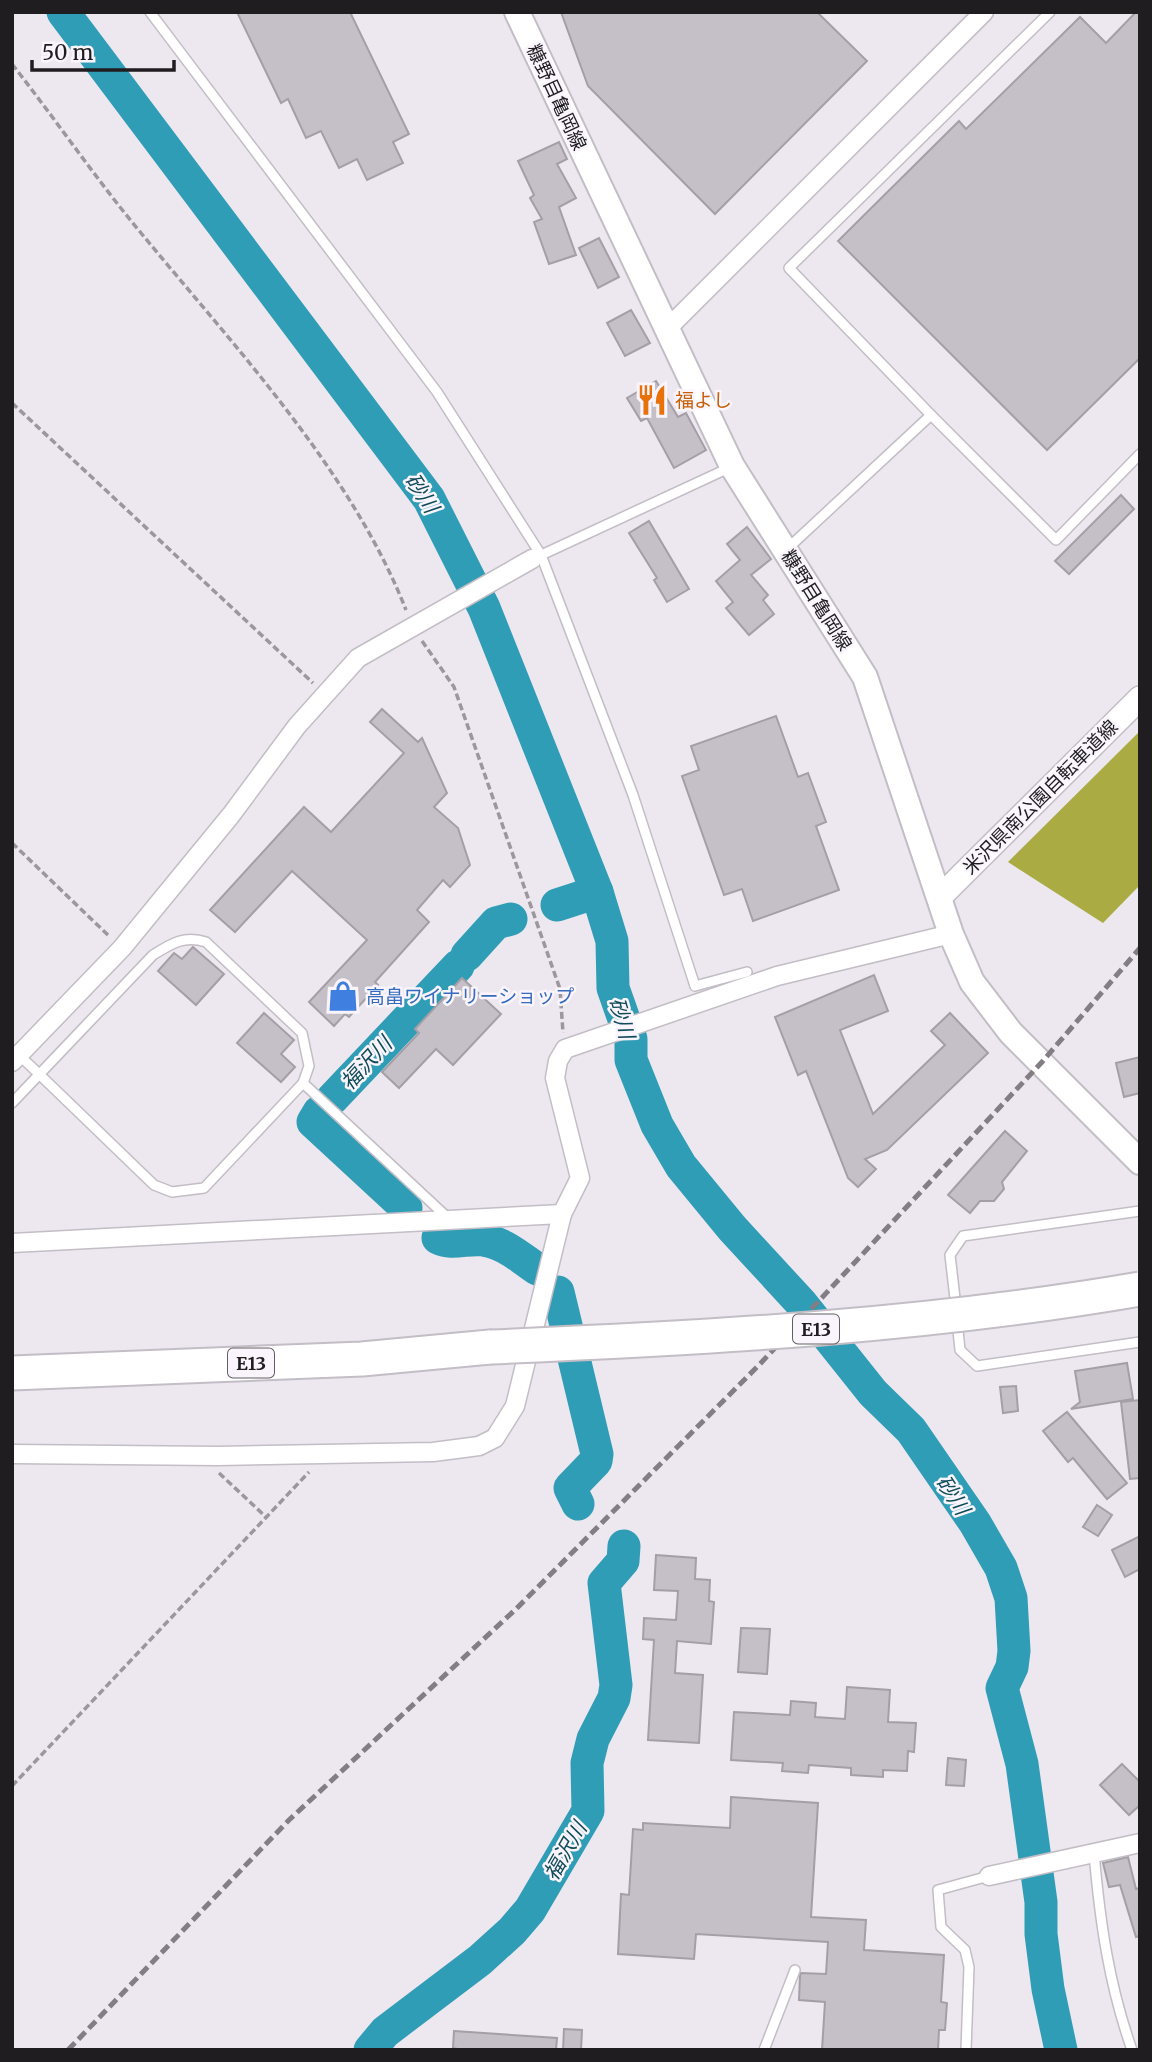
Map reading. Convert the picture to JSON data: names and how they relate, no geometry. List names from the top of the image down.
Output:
{
  "streets": {
    "highway": ["E13"],
    "main road": ["糠野目亀岡線"],
    "street": ["米沢県南公園自転車道線"]
  },
  "crossings": [
    ["糠野目亀岡線", "米沢県南公園自転車道線"]
  ],
  "water": ["砂川", "福沢川"],
  "places": {
    "restaurant": ["福よし"],
    "shop": ["高畠ワイナリーショップ"]
  },
  "scale_bar": "50 m"
}
